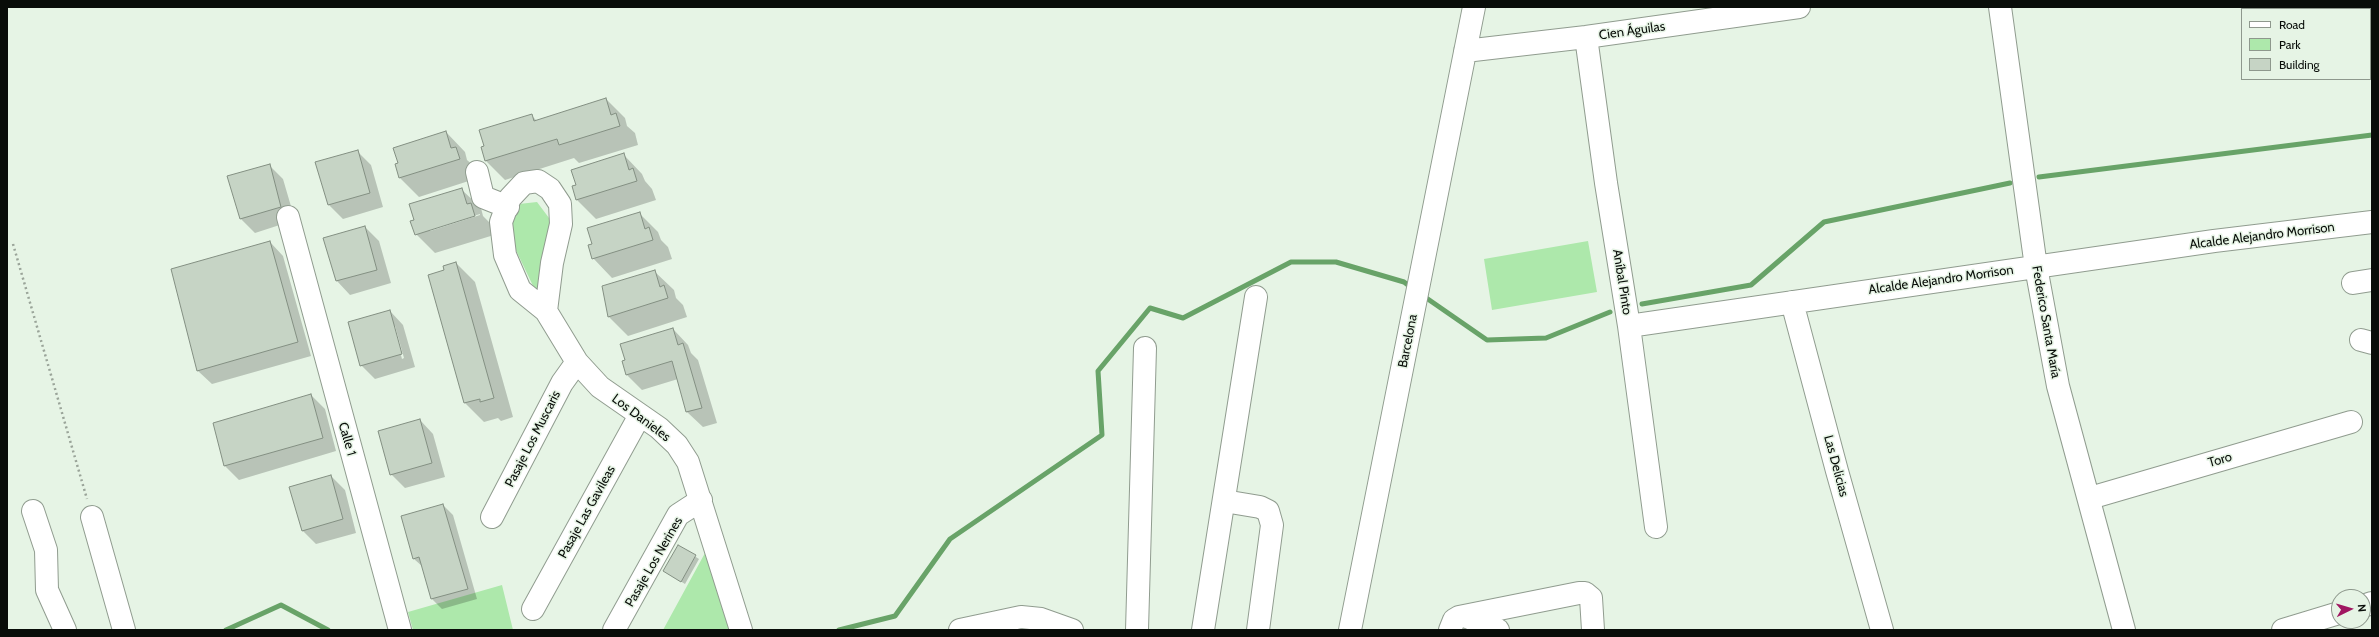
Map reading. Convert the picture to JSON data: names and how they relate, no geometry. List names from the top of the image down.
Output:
{
  "streets": {
    "street": [
      "Cien Águilas",
      "Alcalde Alejandro Morrison",
      "Aníbal Pinto",
      "Federico Santa María",
      "Barcelona",
      "Los Danieles",
      "Calle 1",
      "Pasaje Los Muscaris",
      "Toro",
      "Las Delicias",
      "Pasaje Las Gavileas",
      "Pasaje Los Nerines"
    ]
  },
  "crossings": [
    ["Cien Águilas", "Aníbal Pinto"],
    ["Cien Águilas", "Barcelona"],
    ["Alcalde Alejandro Morrison", "Aníbal Pinto"],
    ["Alcalde Alejandro Morrison", "Federico Santa María"],
    ["Alcalde Alejandro Morrison", "Las Delicias"],
    ["Federico Santa María", "Toro"],
    ["Los Danieles", "Pasaje Los Muscaris"],
    ["Los Danieles", "Pasaje Las Gavileas"],
    ["Los Danieles", "Pasaje Los Nerines"]
  ],
  "legend": ["Road", "Park", "Building"],
  "north": "right"
}
